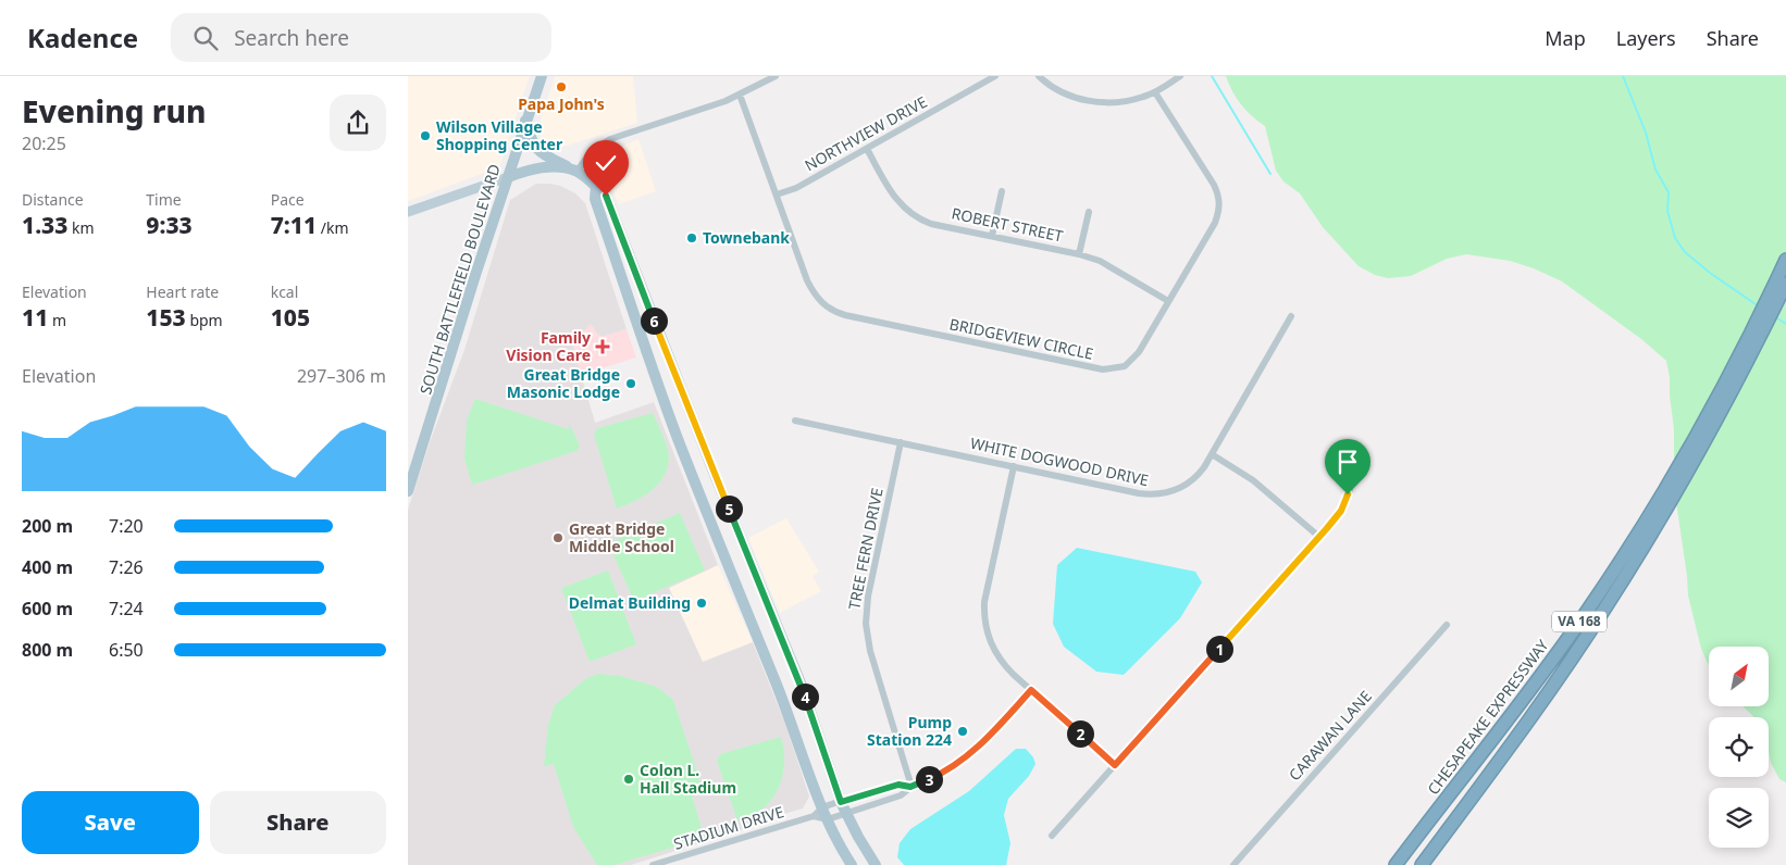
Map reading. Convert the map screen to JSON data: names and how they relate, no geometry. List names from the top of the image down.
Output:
{
  "streets": {
    "highway": ["VA 168", "CHESAPEAKE EXPRESSWAY"],
    "main road": ["SOUTH BATTLEFIELD BOULEVARD"],
    "street": [
      "NORTHVIEW DRIVE",
      "ROBERT STREET",
      "BRIDGEVIEW CIRCLE",
      "WHITE DOGWOOD DRIVE",
      "TREE FERN DRIVE",
      "CARAWAN LANE",
      "STADIUM DRIVE"
    ]
  },
  "crossings": [
    ["NORTHVIEW DRIVE", "ROBERT STREET"],
    ["NORTHVIEW DRIVE", "BRIDGEVIEW CIRCLE"],
    ["ROBERT STREET", "BRIDGEVIEW CIRCLE"],
    ["WHITE DOGWOOD DRIVE", "TREE FERN DRIVE"],
    ["TREE FERN DRIVE", "STADIUM DRIVE"],
    ["VA 168", "CHESAPEAKE EXPRESSWAY"]
  ],
  "places": {
    "other": [
      "Papa John's",
      "Wilson Village Shopping Center",
      "Townebank",
      "Great Bridge Masonic Lodge",
      "Great Bridge Middle School",
      "Delmat Building",
      "Pump Station 224",
      "Colon L. Hall Stadium"
    ],
    "health": ["Family Vision Care"]
  },
  "north": "top right",
  "page": {
    "header": "Kadence",
    "search": "Search here",
    "nav": ["Map", "Layers", "Share"],
    "heading": ["Evening run", "20:25"],
    "stats": [
      ["Distance", "1.33 km"],
      ["Time", "9:33"],
      ["Pace", "7:11 /km"],
      ["Elevation", "11 m"],
      ["Heart rate", "153 bpm"],
      ["kcal", "105"]
    ],
    "pins": [
      "6",
      "5",
      "1",
      "4",
      "2",
      "3"
    ],
    "chart": ["Elevation", "297–306 m"],
    "list": [
      {
        "name": "200 m",
        "note": "7:20"
      },
      {
        "name": "400 m",
        "note": "7:26"
      },
      {
        "name": "600 m",
        "note": "7:24"
      },
      {
        "name": "800 m",
        "note": "6:50"
      }
    ],
    "buttons": ["Save", "Share"]
  }
}
